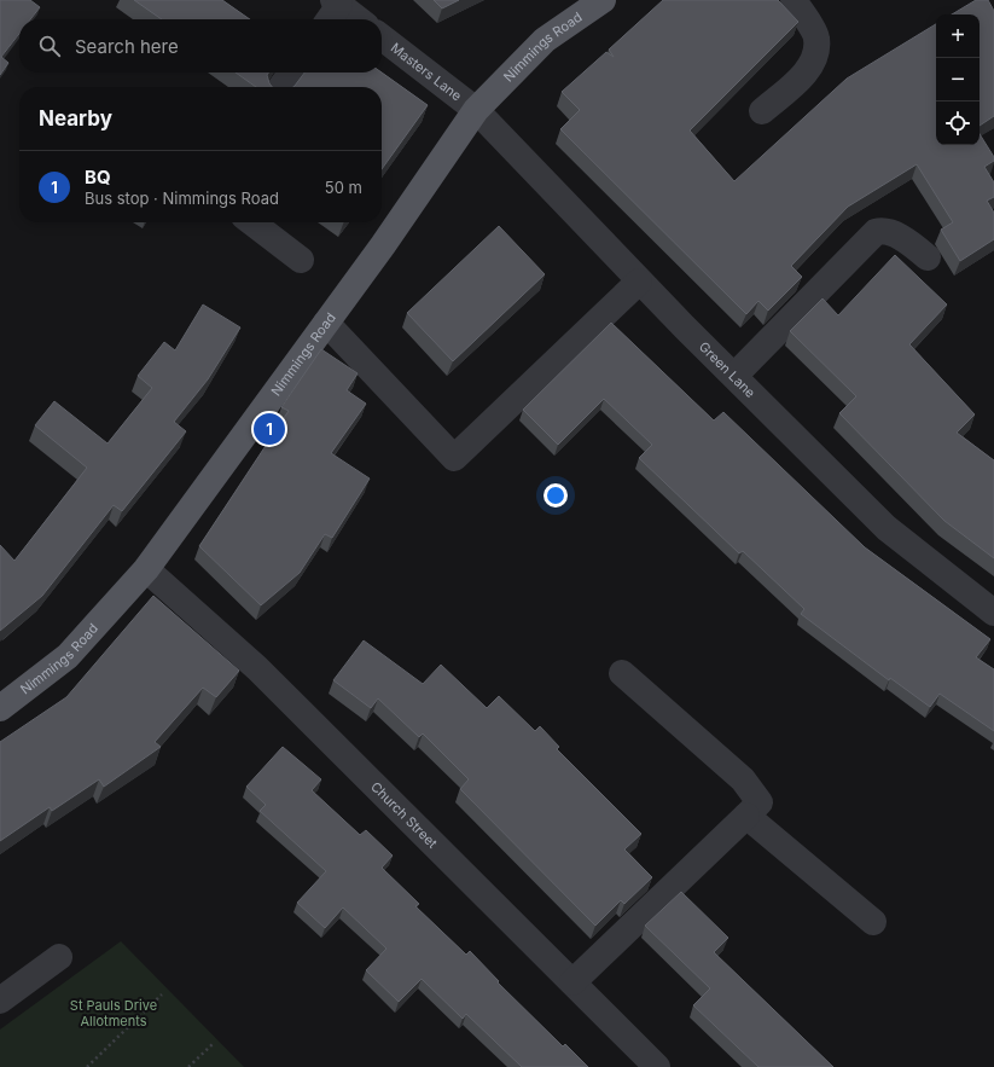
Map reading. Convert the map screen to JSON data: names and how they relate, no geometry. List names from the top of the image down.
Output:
{
  "streets": {
    "main road": ["Nimmings Road"],
    "street": ["Masters Lane", "Green Lane", "Church Street"]
  },
  "crossings": [
    ["Nimmings Road", "Masters Lane"],
    ["Nimmings Road", "Green Lane"],
    ["Nimmings Road", "Church Street"],
    ["Masters Lane", "Green Lane"]
  ],
  "parks": ["St Pauls Drive Allotments"],
  "page": {
    "map_buttons": ["+", "−"],
    "search": "Search here",
    "heading": "Nearby",
    "list": [
      {
        "mark": "1",
        "name": "BQ",
        "note": "Bus stop · Nimmings Road",
        "value": "50 m"
      }
    ],
    "pins": "1"
  }
}
